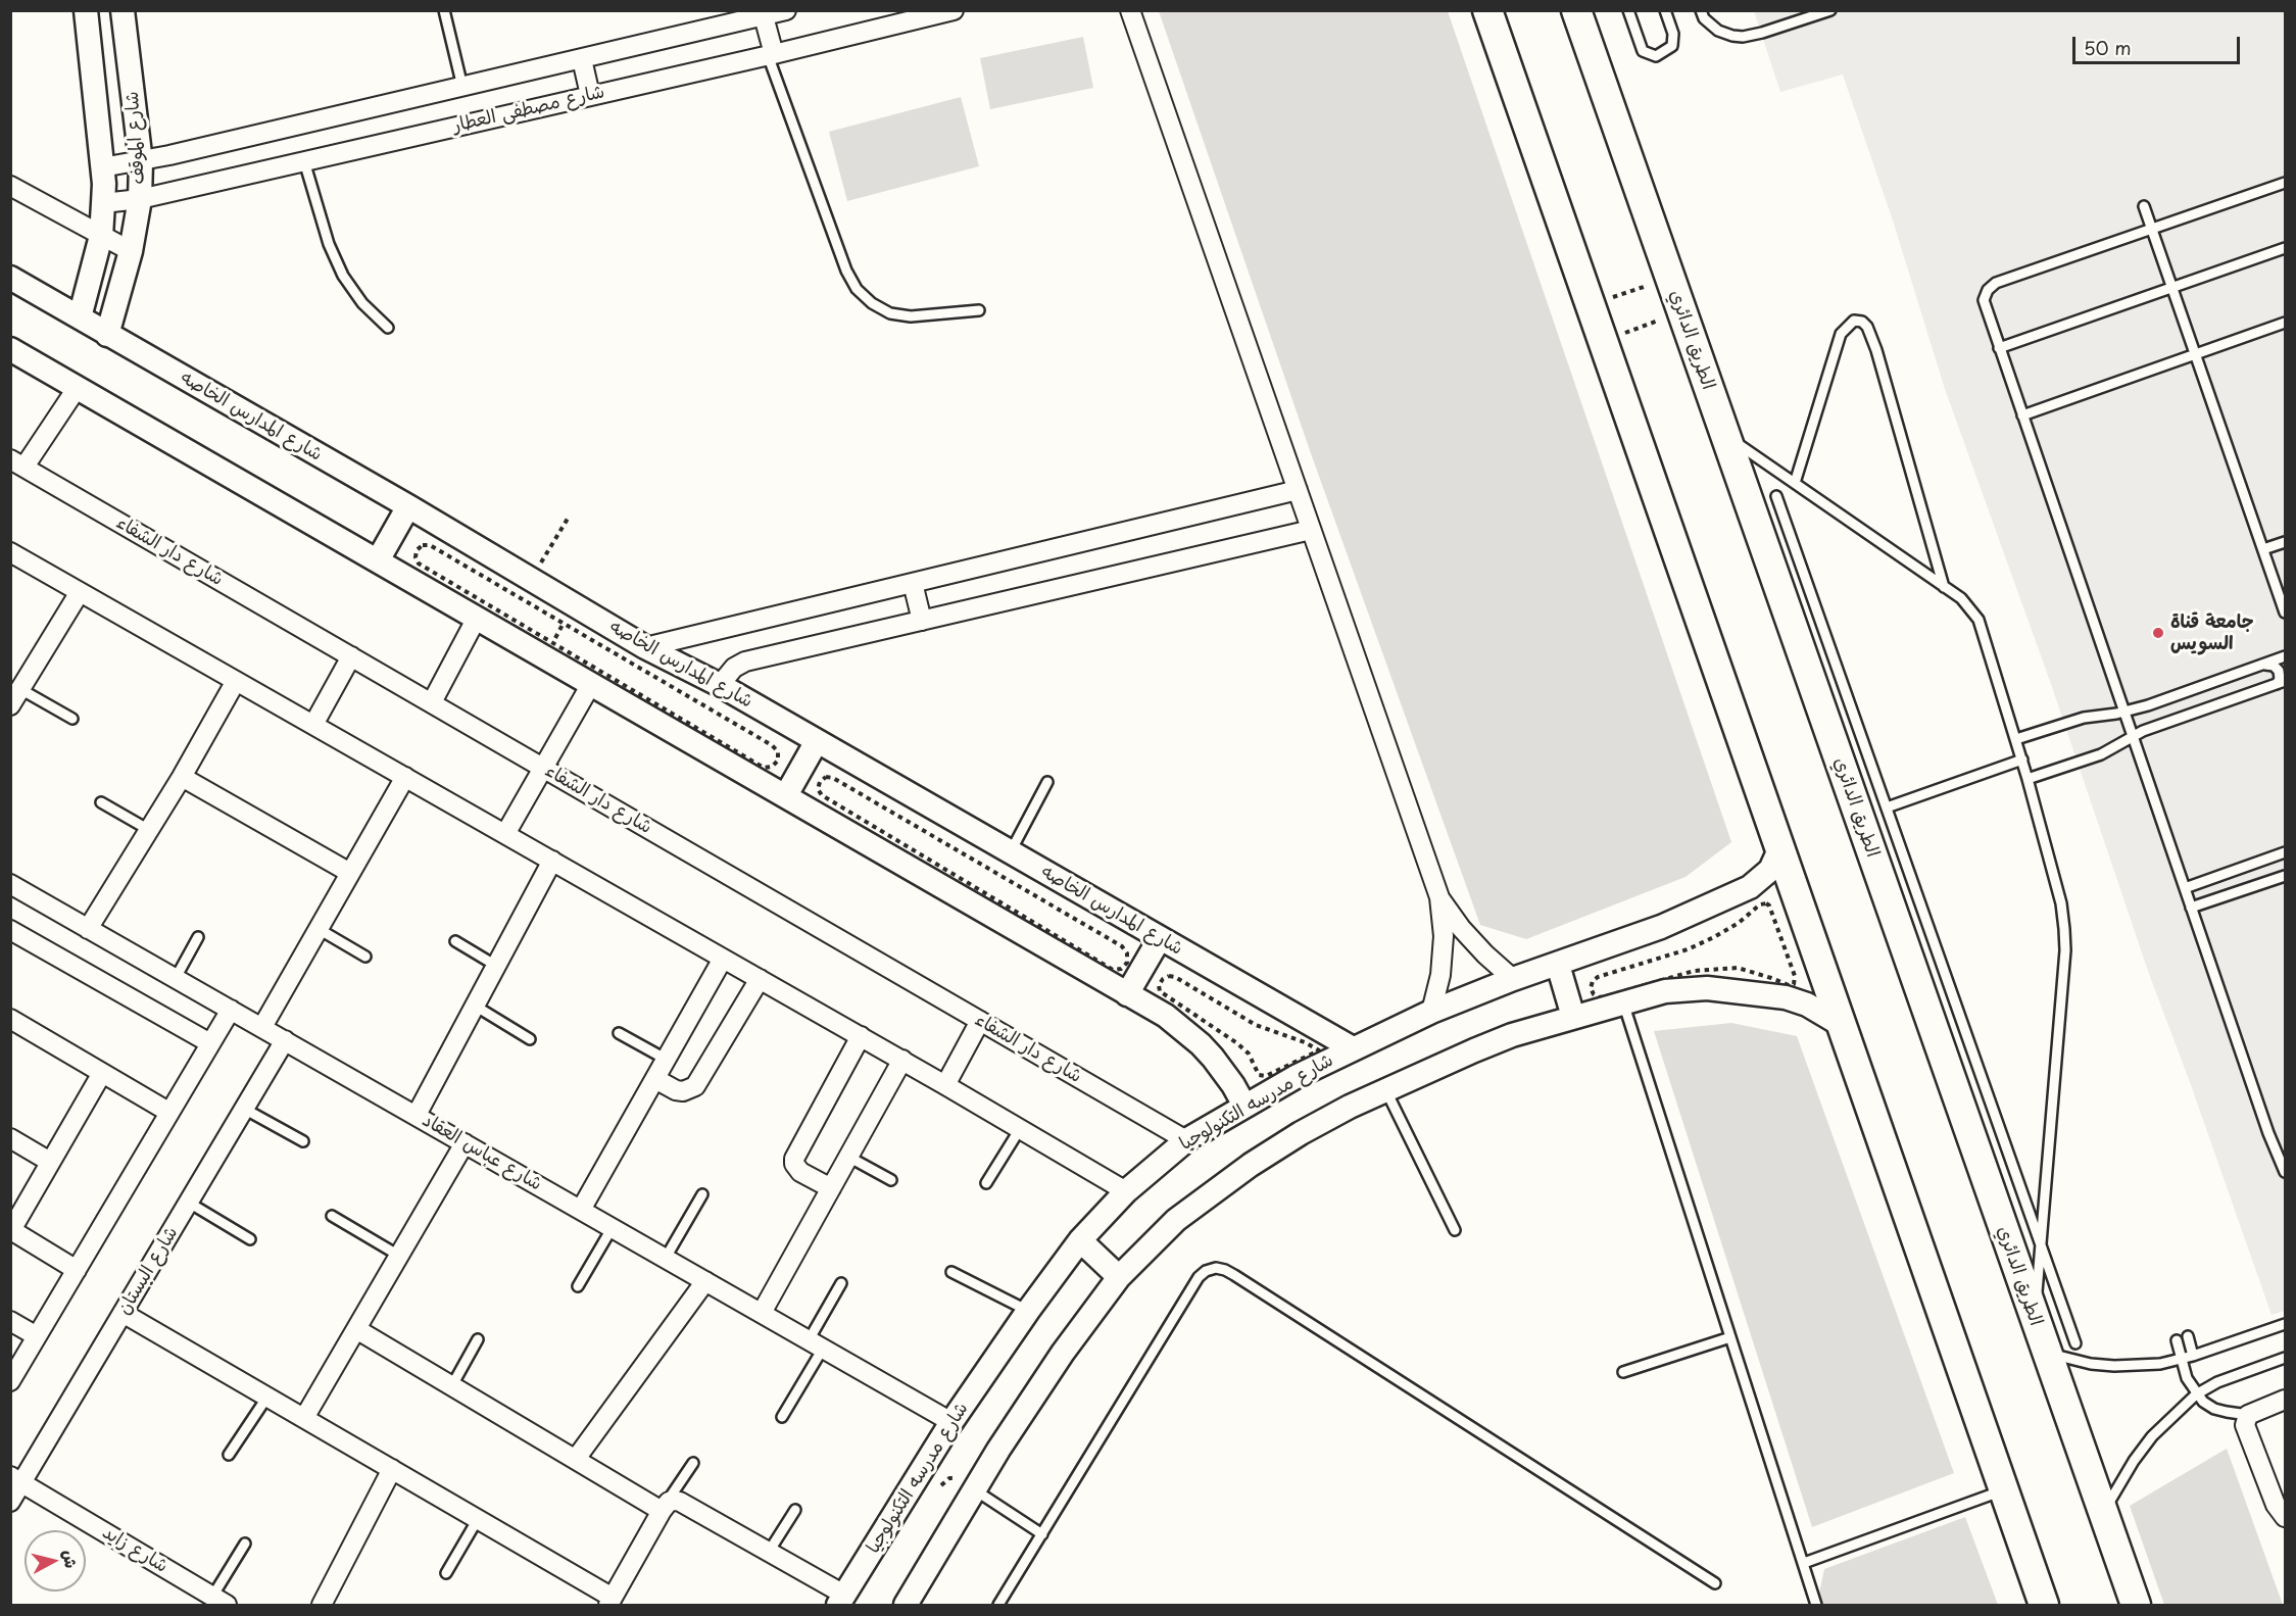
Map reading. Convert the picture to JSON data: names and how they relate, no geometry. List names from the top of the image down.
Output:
{
  "streets": {
    "main road": ["الطريق الدائري"],
    "street": [
      "شارع مصطفى العطار",
      "شارع الموقف",
      "شارع المدارس الخاصه",
      "شارع دار الشفاء",
      "شارع مدرسه التكنولوجيا",
      "شارع عباس العقاد",
      "شارع البستان",
      "شارع زايد"
    ]
  },
  "crossings": [
    ["شارع مصطفى العطار", "شارع الموقف"],
    ["شارع الموقف", "شارع المدارس الخاصه"],
    ["شارع المدارس الخاصه", "شارع مدرسه التكنولوجيا"],
    ["شارع دار الشفاء", "شارع مدرسه التكنولوجيا"],
    ["شارع مدرسه التكنولوجيا", "شارع عباس العقاد"],
    ["شارع عباس العقاد", "شارع البستان"],
    ["شارع البستان", "شارع زايد"]
  ],
  "places": ["جامعة قناة السويس"],
  "scale_bar": "50 m",
  "north": "right"
}
